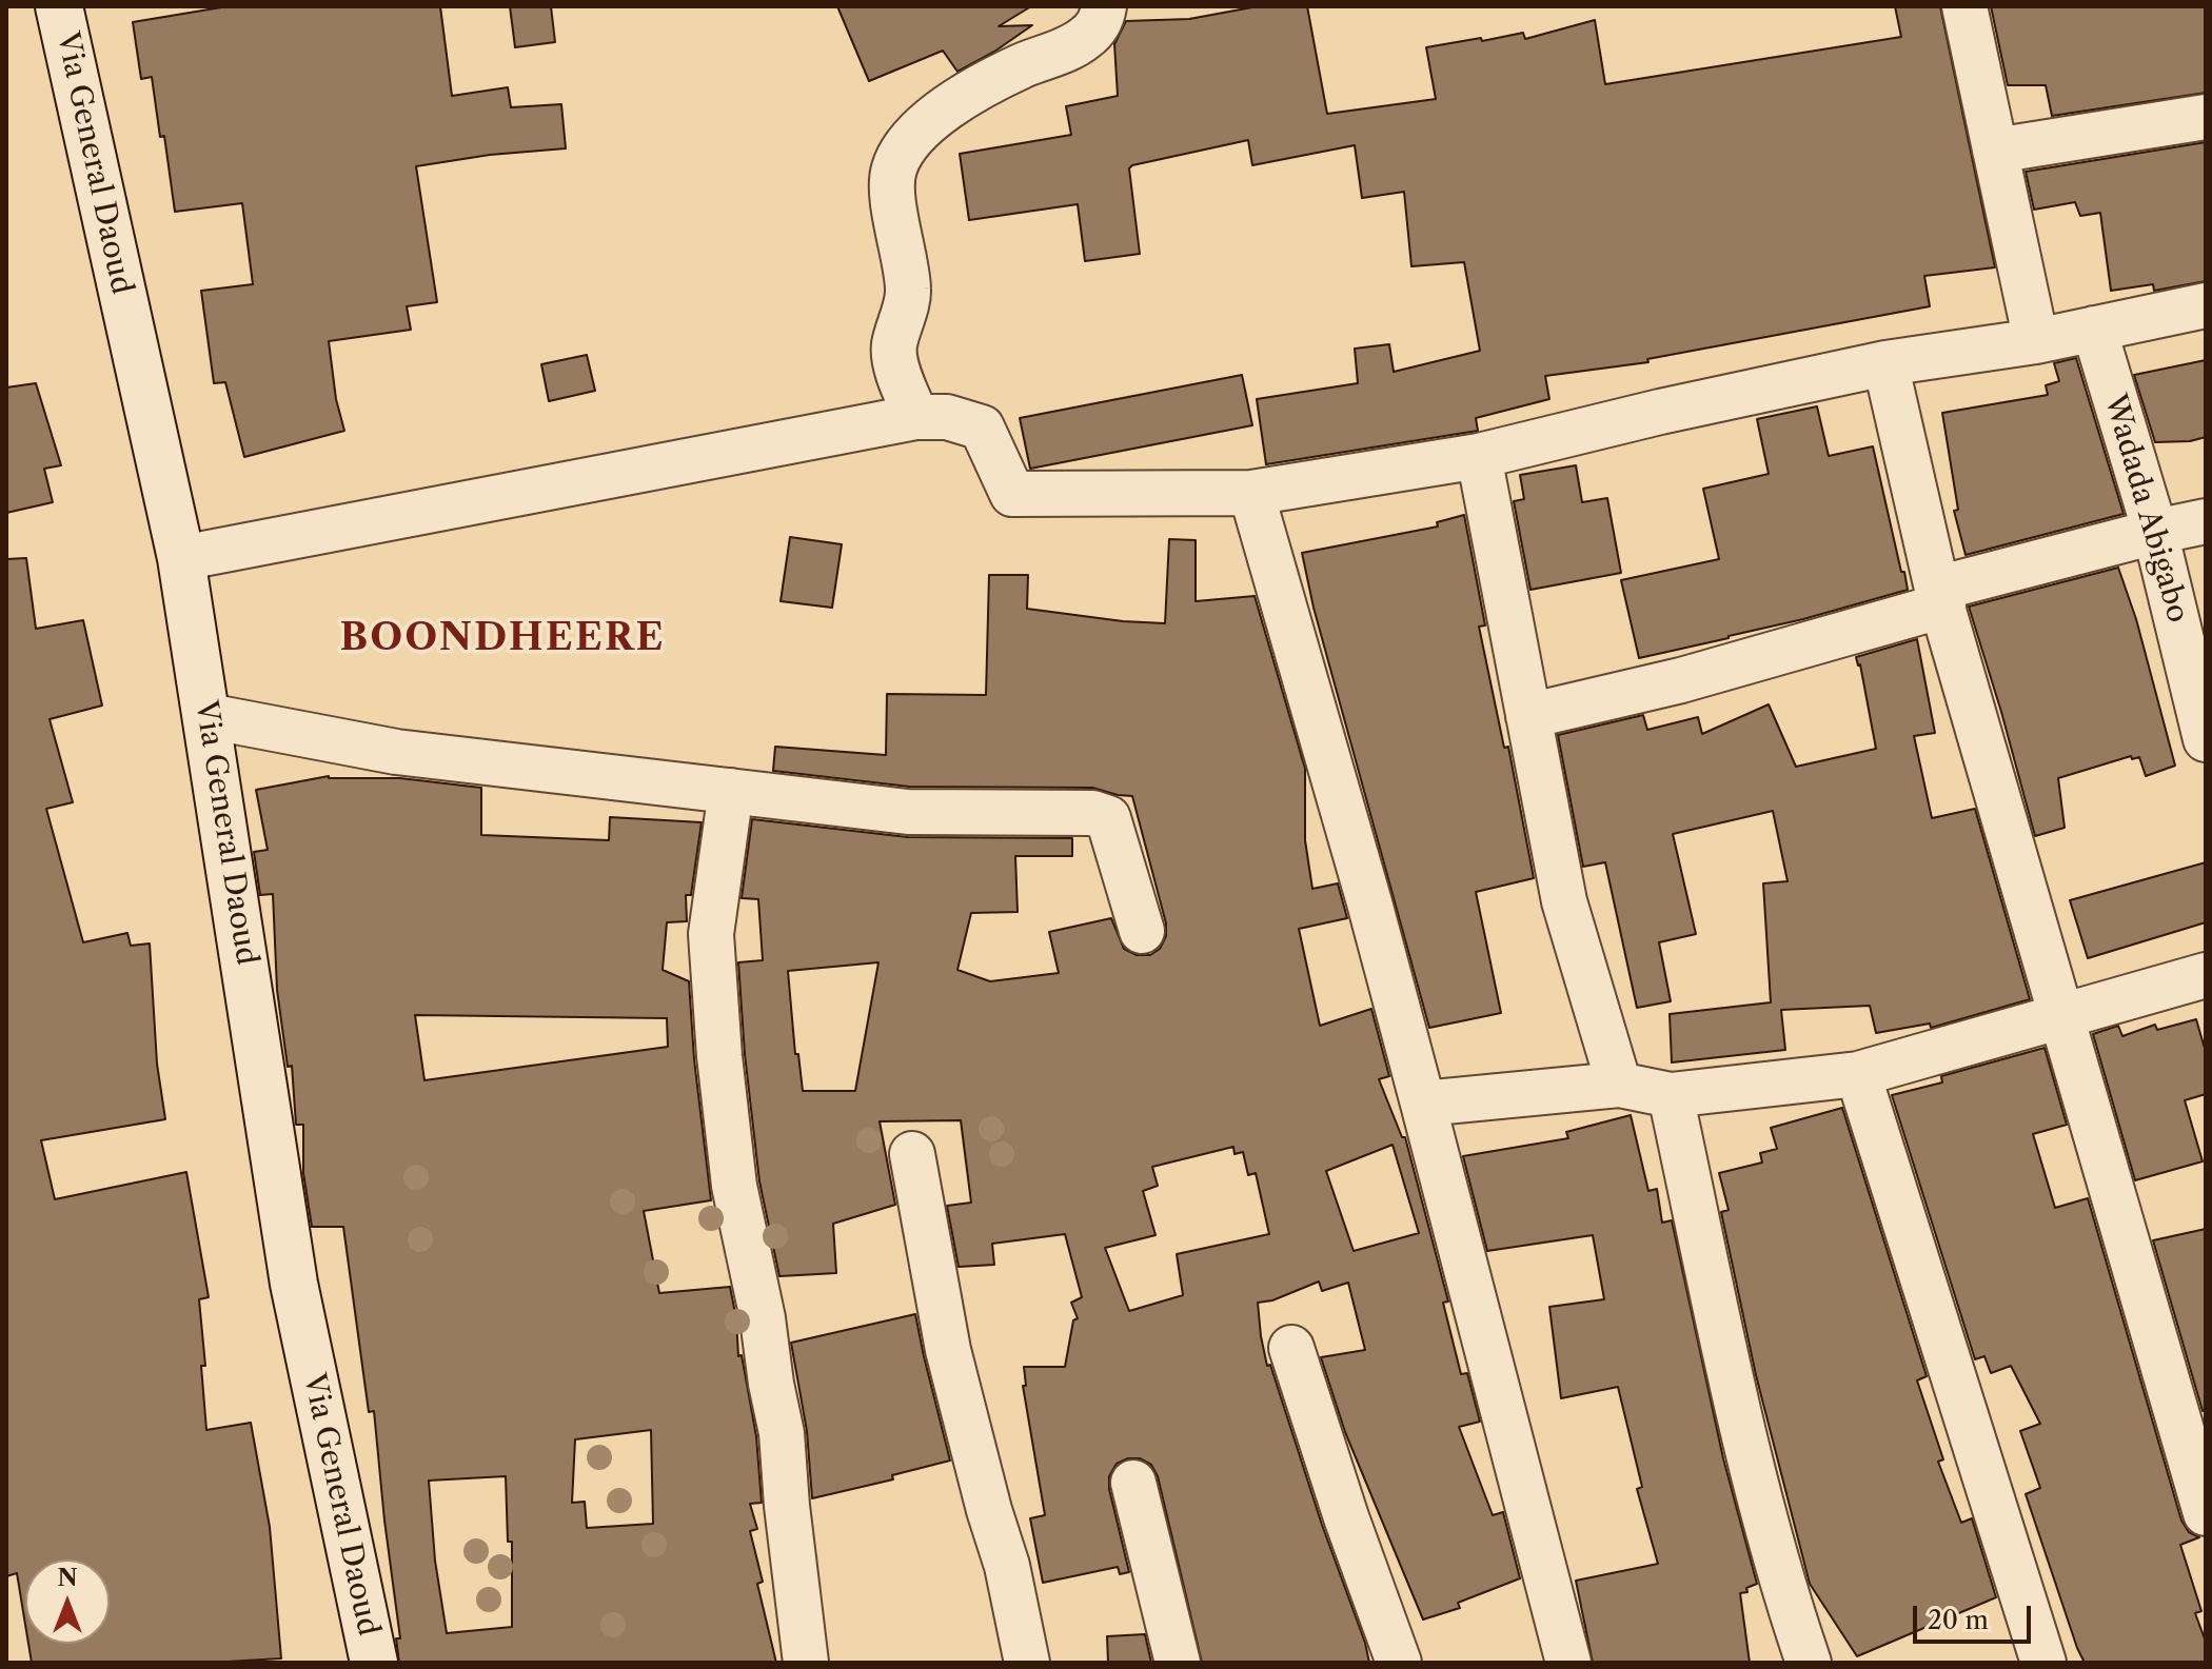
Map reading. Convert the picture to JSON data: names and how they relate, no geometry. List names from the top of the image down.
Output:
{
  "streets": {
    "main road": ["Via General Daoud"],
    "street": ["Wadada Abigabo"]
  },
  "districts": ["BOONDHEERE"],
  "scale_bar": "20 m",
  "north": "top"
}
